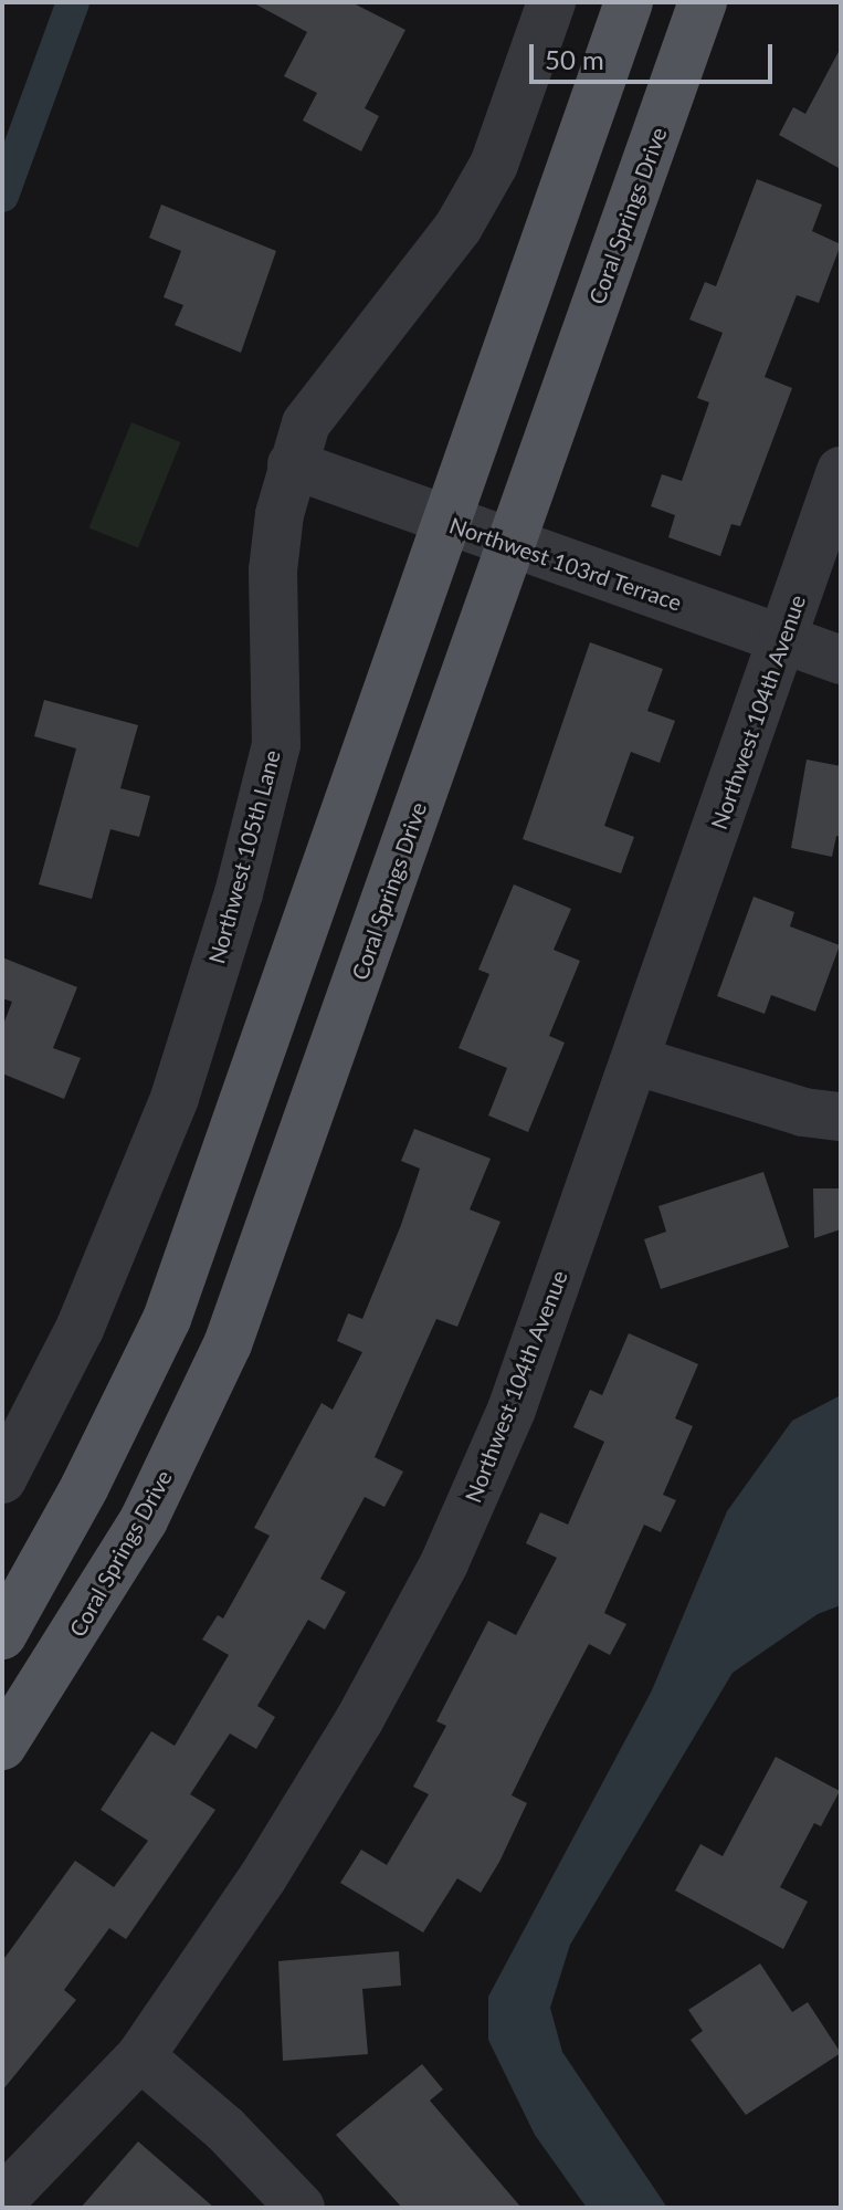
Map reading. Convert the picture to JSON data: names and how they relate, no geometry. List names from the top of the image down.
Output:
{
  "streets": {
    "main road": ["Coral Springs Drive"],
    "street": ["Northwest 103rd Terrace", "Northwest 104th Avenue", "Northwest 105th Lane"]
  },
  "crossings": [
    ["Coral Springs Drive", "Northwest 103rd Terrace"],
    ["Northwest 103rd Terrace", "Northwest 104th Avenue"],
    ["Northwest 103rd Terrace", "Northwest 105th Lane"]
  ],
  "scale_bar": "50 m"
}
